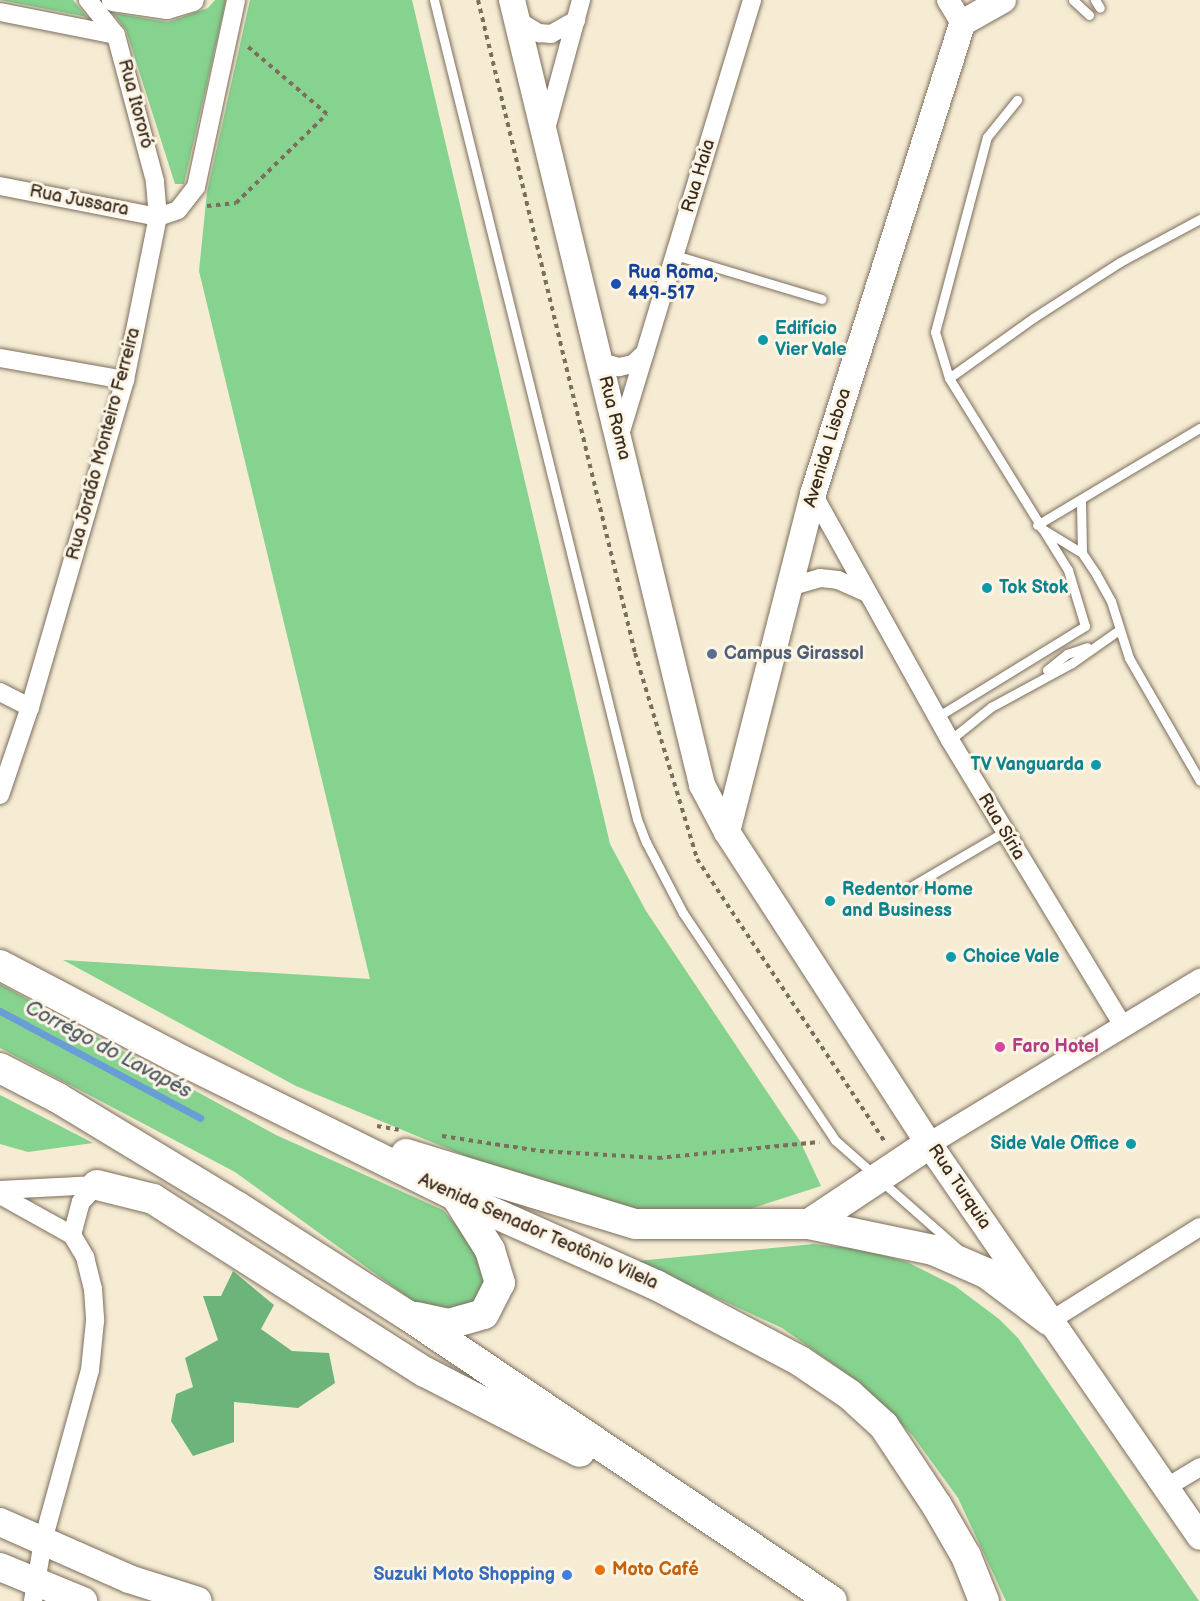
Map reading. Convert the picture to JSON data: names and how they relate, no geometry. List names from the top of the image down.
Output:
{
  "streets": {
    "highway": ["Avenida Senador Teotônio Vilela"],
    "main road": ["Rua Roma", "Avenida Lisboa", "Rua Turquia"],
    "street": [
      "Rua Itororó",
      "Rua Haia",
      "Rua Jussara",
      "Rua Jordão Monteiro Ferreira",
      "Rua Síria"
    ]
  },
  "crossings": [
    ["Rua Itororó", "Rua Jussara"],
    ["Rua Itororó", "Rua Jordão Monteiro Ferreira"],
    ["Rua Haia", "Rua Roma"],
    ["Rua Jussara", "Rua Jordão Monteiro Ferreira"],
    ["Rua Roma", "Avenida Lisboa"],
    ["Rua Roma", "Rua Turquia"],
    ["Avenida Lisboa", "Rua Síria"],
    ["Avenida Lisboa", "Rua Turquia"]
  ],
  "water": ["Corrégo do Lavapés"],
  "places": [
    "Rua Roma, 449-517",
    "Edifício Vier Vale",
    "Tok Stok",
    "Campus Girassol",
    "TV Vanguarda",
    "Redentor Home and Business",
    "Choice Vale",
    "Faro Hotel",
    "Side Vale Office",
    "Moto Café",
    "Suzuki Moto Shopping"
  ]
}
